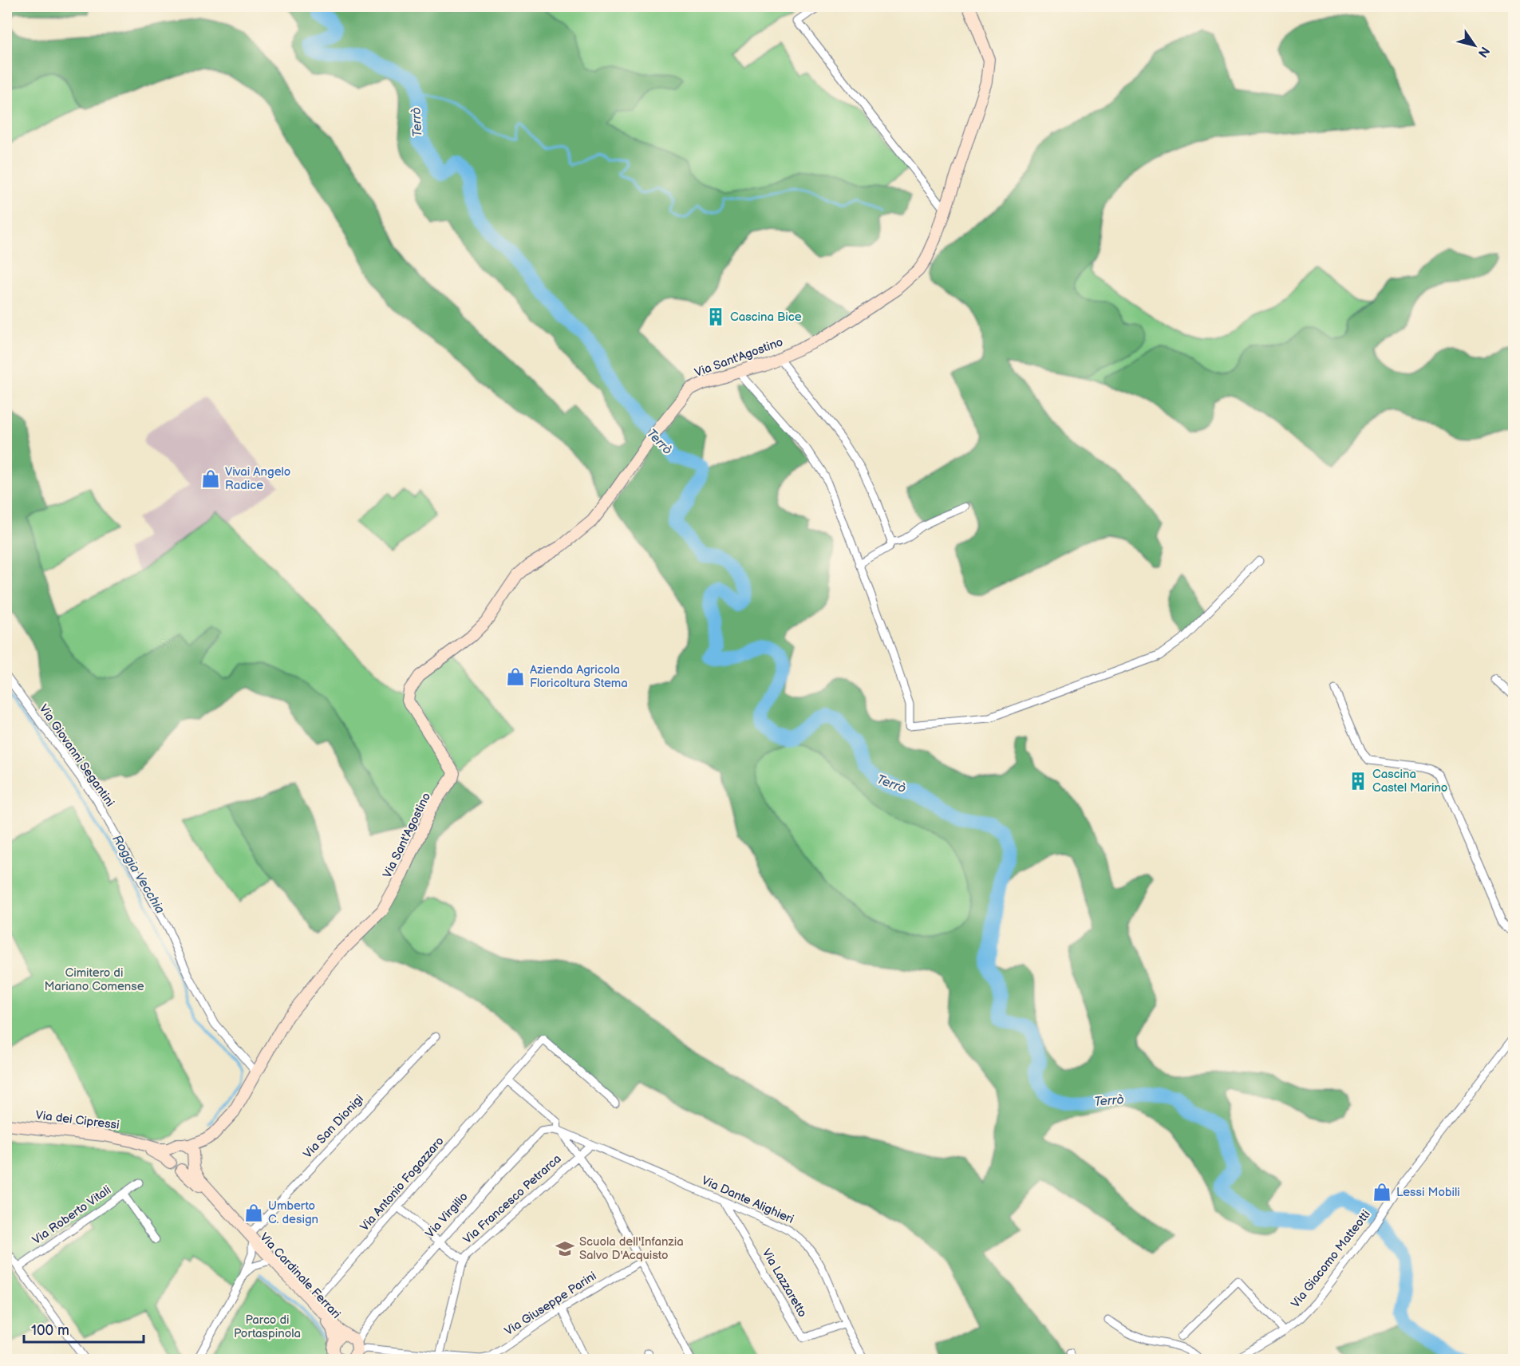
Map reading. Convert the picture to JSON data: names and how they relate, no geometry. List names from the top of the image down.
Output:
{
  "streets": {
    "street": [
      "Via Sant'Agostino",
      "Via Giovanni Segantini",
      "Via dei Cipressi",
      "Via San Dionigi",
      "Via Antonio Fogazzaro",
      "Via Francesco Petrarca",
      "Via Dante Alighieri",
      "Via Roberto Vitali",
      "Via Virgilio",
      "Via Giacomo Matteotti",
      "Via Cardinale Ferrari",
      "Via Lazzaretto",
      "Via Giuseppe Parini"
    ]
  },
  "crossings": [
    ["Via Sant'Agostino", "Via Giovanni Segantini"],
    ["Via Sant'Agostino", "Via dei Cipressi"],
    ["Via Sant'Agostino", "Via Cardinale Ferrari"],
    ["Via dei Cipressi", "Via Cardinale Ferrari"],
    ["Via San Dionigi", "Via Cardinale Ferrari"],
    ["Via Antonio Fogazzaro", "Via Cardinale Ferrari"],
    ["Via Francesco Petrarca", "Via Dante Alighieri"],
    ["Via Francesco Petrarca", "Via Giuseppe Parini"],
    ["Via Dante Alighieri", "Via Virgilio"],
    ["Via Dante Alighieri", "Via Lazzaretto"],
    ["Via Virgilio", "Via Cardinale Ferrari"],
    ["Via Virgilio", "Via Giuseppe Parini"],
    ["Via Cardinale Ferrari", "Via Giuseppe Parini"]
  ],
  "water": ["Terrò", "Roggia Vecchia"],
  "parks": ["Cimitero di Mariano Comense", "Parco di Portaspinola"],
  "places": {
    "building": ["Cascina Bice", "Cascina Castel Marino"],
    "shop": [
      "Vivai Angelo Radice",
      "Azienda Agricola Floricoltura Stema",
      "Lessi Mobili",
      "Umberto C. design"
    ],
    "school or university": ["Scuola dell'Infanzia Salvo D'Acquisto"]
  },
  "scale_bar": "100 m",
  "north": "bottom right"
}
